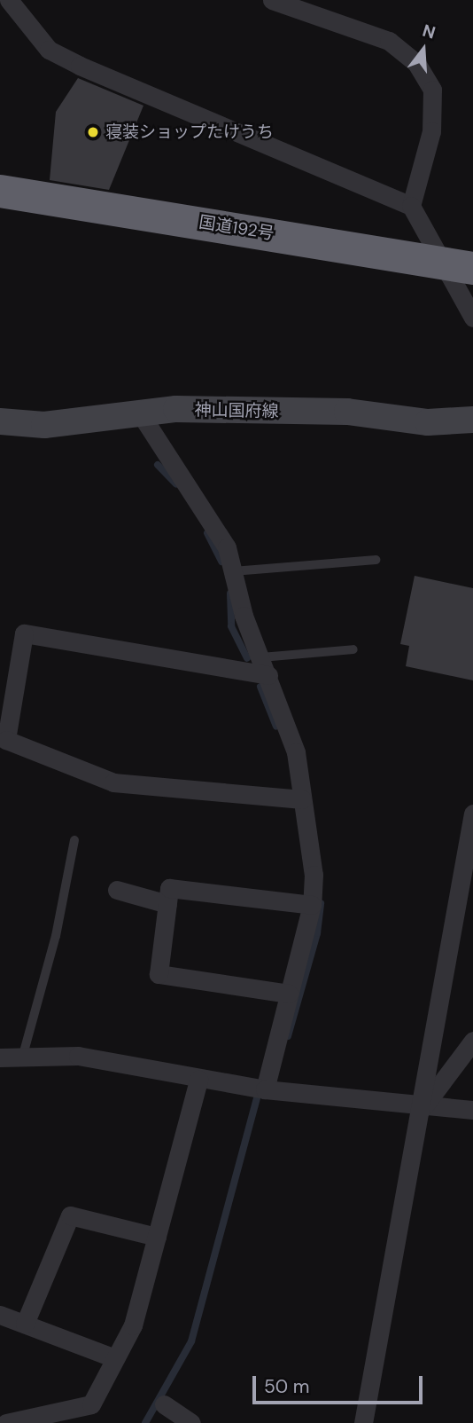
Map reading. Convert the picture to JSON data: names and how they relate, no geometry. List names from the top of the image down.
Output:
{
  "streets": {
    "highway": ["国道192号"],
    "main road": ["神山国府線"]
  },
  "places": ["寝装ショップたけうち"],
  "scale_bar": "50 m",
  "north": "top"
}
